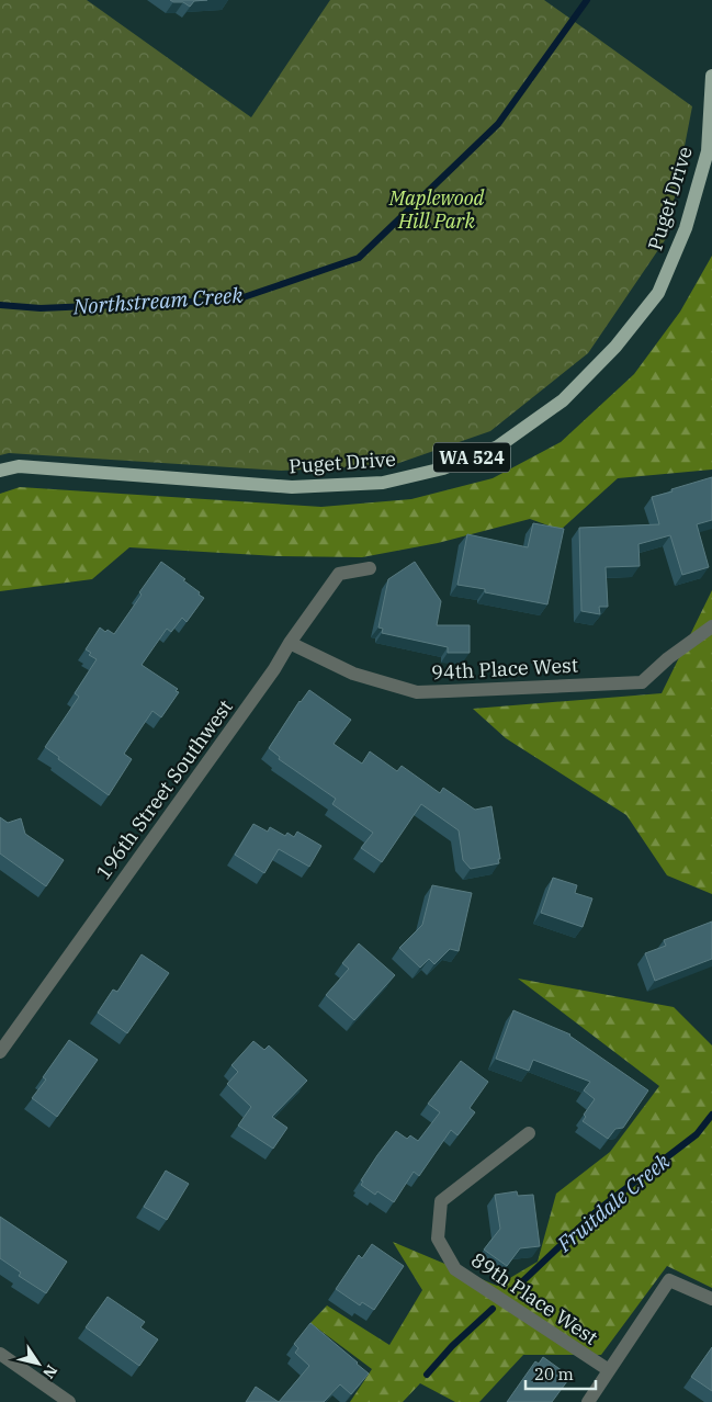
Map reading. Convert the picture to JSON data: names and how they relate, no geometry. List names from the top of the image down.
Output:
{
  "streets": {
    "main road": ["Puget Drive", "WA 524"],
    "street": ["94th Place West", "196th Street Southwest", "89th Place West"]
  },
  "crossings": [
    ["94th Place West", "196th Street Southwest"]
  ],
  "water": ["Northstream Creek", "Fruitdale Creek"],
  "parks": ["Maplewood Hill Park"],
  "scale_bar": "20 m",
  "north": "bottom right"
}
